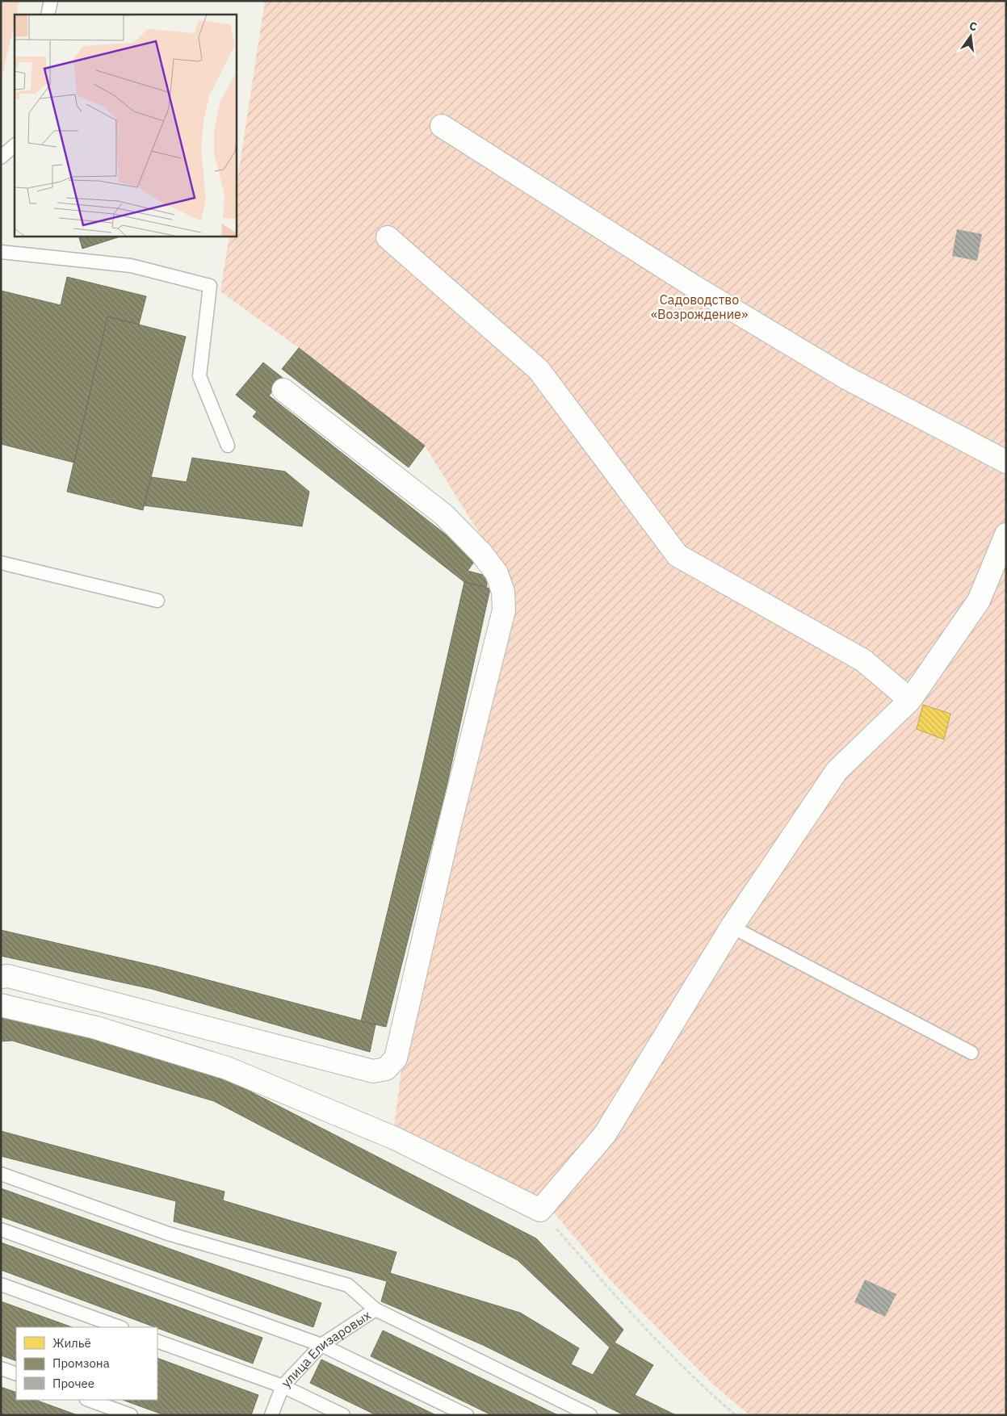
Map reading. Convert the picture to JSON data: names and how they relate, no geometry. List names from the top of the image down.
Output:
{
  "streets": {
    "lane": ["улица Елизаровых"]
  },
  "parks": ["Садоводство «Возрождение»"],
  "legend": ["Жильё", "Промзона", "Прочее"],
  "north": "top"
}
